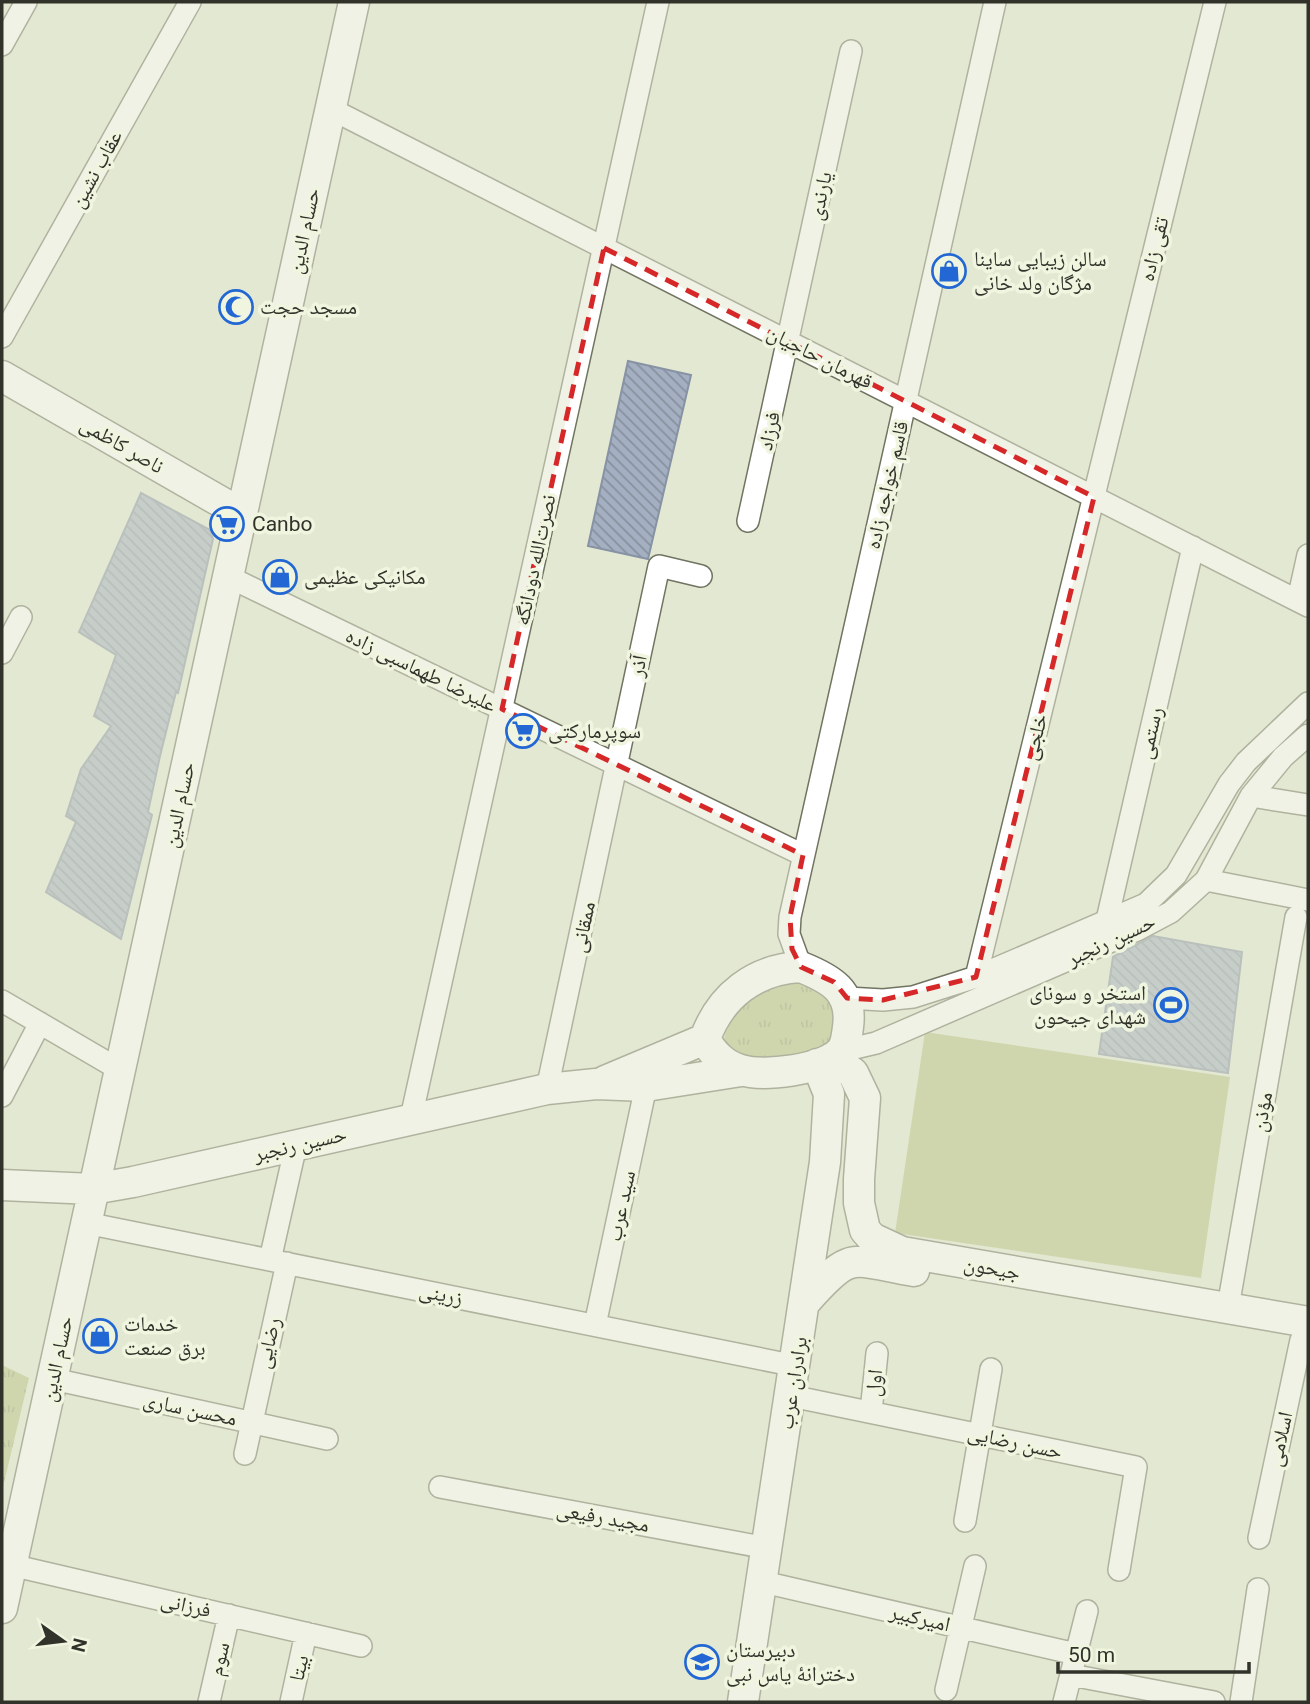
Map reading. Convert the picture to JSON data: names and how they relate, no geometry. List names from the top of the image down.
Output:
{
  "streets": {
    "main road": [
      "حسام الدین",
      "ناصر کاظمی",
      "حسین رنجبر",
      "جیحون",
      "برادران عرب"
    ],
    "street": [
      "عقاب نشین",
      "یارندی",
      "تقی زاده",
      "قهرمان حاجیان",
      "فرزاد",
      "قاسم خواجه زاده",
      "نصرت‌الله دودانگه",
      "آذر",
      "علیرضا طهماسبی زاده",
      "رستمی",
      "خلجی",
      "ممقانی",
      "مؤذن",
      "سید عرب",
      "زرینی",
      "رضایی",
      "اول",
      "محسن ساری",
      "اسلامی",
      "حسن رضایی",
      "مجید رفیعی",
      "فرزانی",
      "امیرکبیر",
      "سوم",
      "بیتا"
    ]
  },
  "crossings": [
    ["یارندی", "قهرمان حاجیان"],
    ["یارندی", "فرزاد"],
    ["حسام الدین", "قهرمان حاجیان"],
    ["حسام الدین", "ناصر کاظمی"],
    ["حسام الدین", "علیرضا طهماسبی زاده"],
    ["حسام الدین", "حسین رنجبر"],
    ["حسام الدین", "زرینی"],
    ["حسام الدین", "محسن ساری"],
    ["حسام الدین", "فرزانی"],
    ["تقی زاده", "قهرمان حاجیان"],
    ["تقی زاده", "خلجی"],
    ["قهرمان حاجیان", "فرزاد"],
    ["قهرمان حاجیان", "قاسم خواجه زاده"],
    ["قهرمان حاجیان", "نصرت‌الله دودانگه"],
    ["قهرمان حاجیان", "رستمی"],
    ["قهرمان حاجیان", "خلجی"],
    ["قاسم خواجه زاده", "علیرضا طهماسبی زاده"],
    ["قاسم خواجه زاده", "حسین رنجبر"],
    ["قاسم خواجه زاده", "جیحون"],
    ["قاسم خواجه زاده", "برادران عرب"],
    ["نصرت‌الله دودانگه", "علیرضا طهماسبی زاده"],
    ["نصرت‌الله دودانگه", "حسین رنجبر"],
    ["آذر", "علیرضا طهماسبی زاده"],
    ["آذر", "ممقانی"],
    ["علیرضا طهماسبی زاده", "ممقانی"],
    ["رستمی", "حسین رنجبر"],
    ["خلجی", "حسین رنجبر"],
    ["ممقانی", "حسین رنجبر"],
    ["حسین رنجبر", "سید عرب"],
    ["حسین رنجبر", "جیحون"],
    ["حسین رنجبر", "رضایی"],
    ["حسین رنجبر", "برادران عرب"],
    ["مؤذن", "جیحون"],
    ["سید عرب", "زرینی"],
    ["جیحون", "برادران عرب"],
    ["جیحون", "اسلامی"],
    ["زرینی", "رضایی"],
    ["زرینی", "برادران عرب"],
    ["رضایی", "محسن ساری"],
    ["برادران عرب", "حسن رضایی"],
    ["برادران عرب", "مجید رفیعی"],
    ["برادران عرب", "امیرکبیر"],
    ["اول", "حسن رضایی"],
    ["فرزانی", "سوم"],
    ["فرزانی", "بیتا"]
  ],
  "places": {
    "shop": ["سالن زیبایی ساینا مژگان ولد خانی", "مکانیکی عظیمی", "خدمات برق صنعت"],
    "mosque": ["مسجد حجت"],
    "supermarket": ["Canbo", "سوپرمارکتی"],
    "sports": ["استخر و سونای شهدای جیحون"],
    "school or university": ["دبیرستان دخترانهٔ یاس نبی"]
  },
  "scale_bar": "50 m",
  "north": "right"
}
